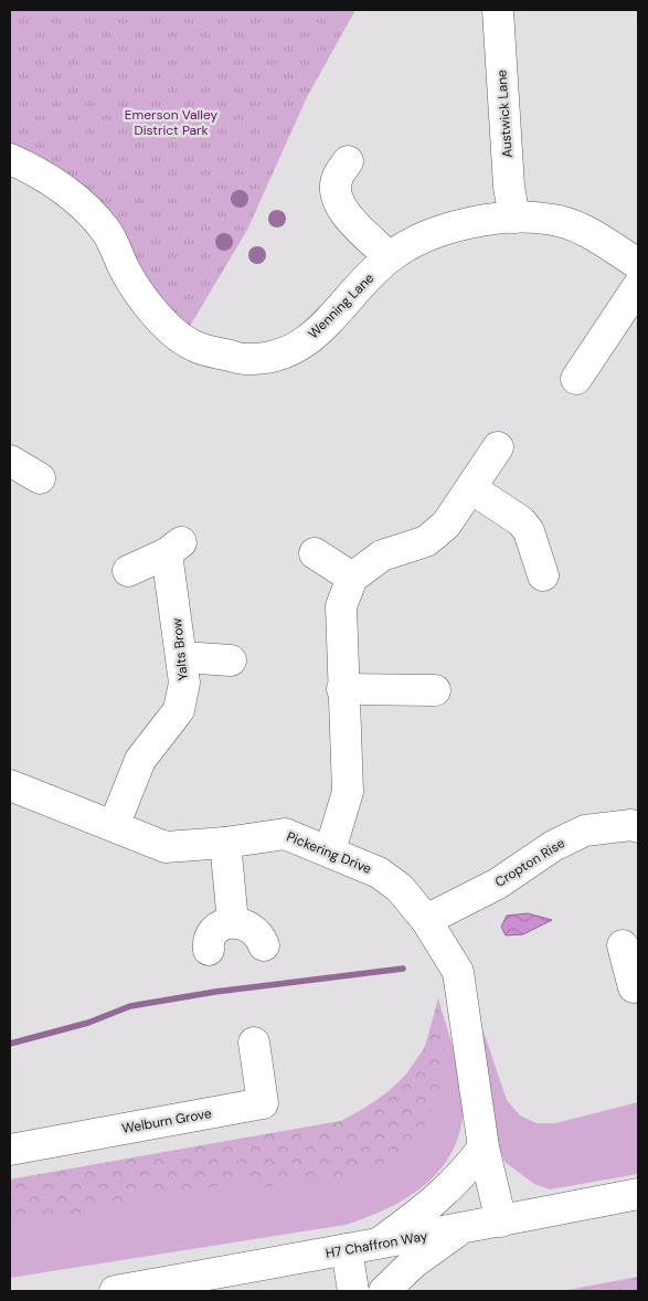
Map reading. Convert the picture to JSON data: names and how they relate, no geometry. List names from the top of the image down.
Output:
{
  "streets": {
    "street": [
      "Austwick Lane",
      "Wenning Lane",
      "Yalts Brow",
      "Pickering Drive",
      "Cropton Rise",
      "Welburn Grove",
      "H7 Chaffron Way"
    ]
  },
  "crossings": [
    ["Austwick Lane", "Wenning Lane"],
    ["Yalts Brow", "Pickering Drive"],
    ["Pickering Drive", "Cropton Rise"],
    ["Pickering Drive", "H7 Chaffron Way"]
  ],
  "parks": ["Emerson Valley District Park"]
}
